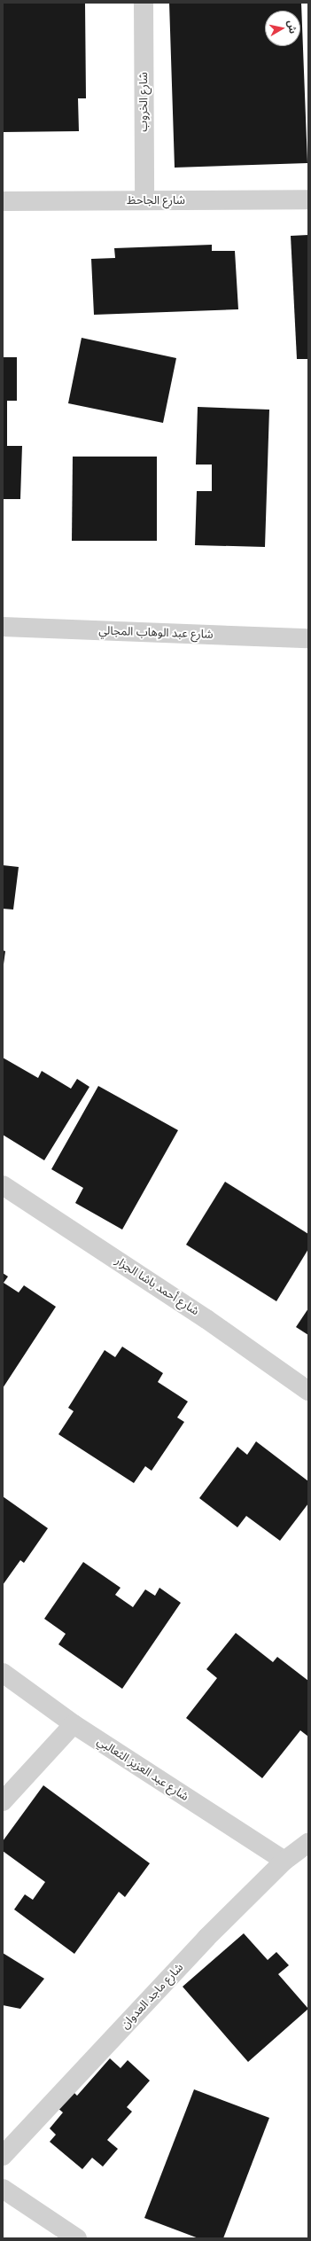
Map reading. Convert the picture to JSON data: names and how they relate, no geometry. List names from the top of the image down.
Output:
{
  "streets": {
    "street": [
      "شارع الخروب",
      "شارع الجاحظ",
      "شارع عبد الوهاب المجالي",
      "شارع أحمد باشا الجزار",
      "شارع عبد العزيز الثعالبي",
      "شارع ماجد العدوان"
    ]
  },
  "crossings": [
    ["شارع الخروب", "شارع الجاحظ"],
    ["شارع عبد العزيز الثعالبي", "شارع ماجد العدوان"]
  ],
  "north": "right"
}
